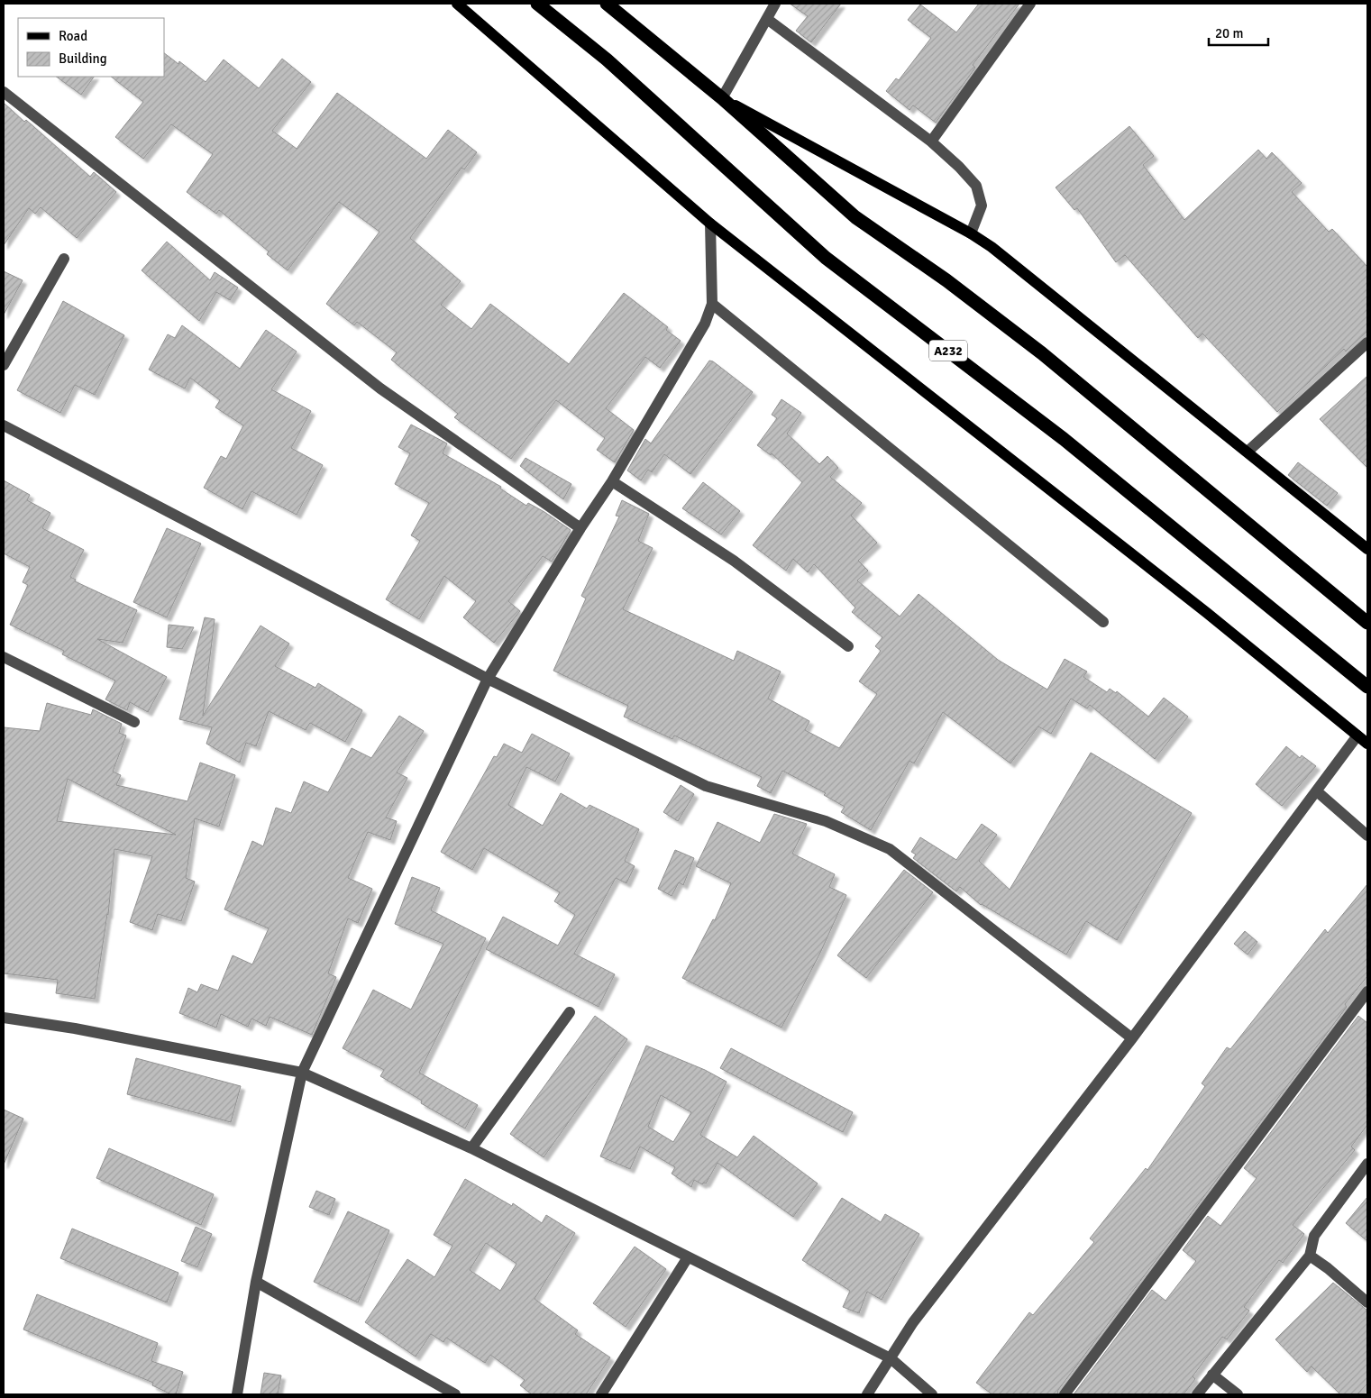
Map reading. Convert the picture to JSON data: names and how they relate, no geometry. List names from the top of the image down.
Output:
{
  "streets": {
    "highway": ["A232"]
  },
  "legend": ["Road", "Building"],
  "scale_bar": "20 m"
}
